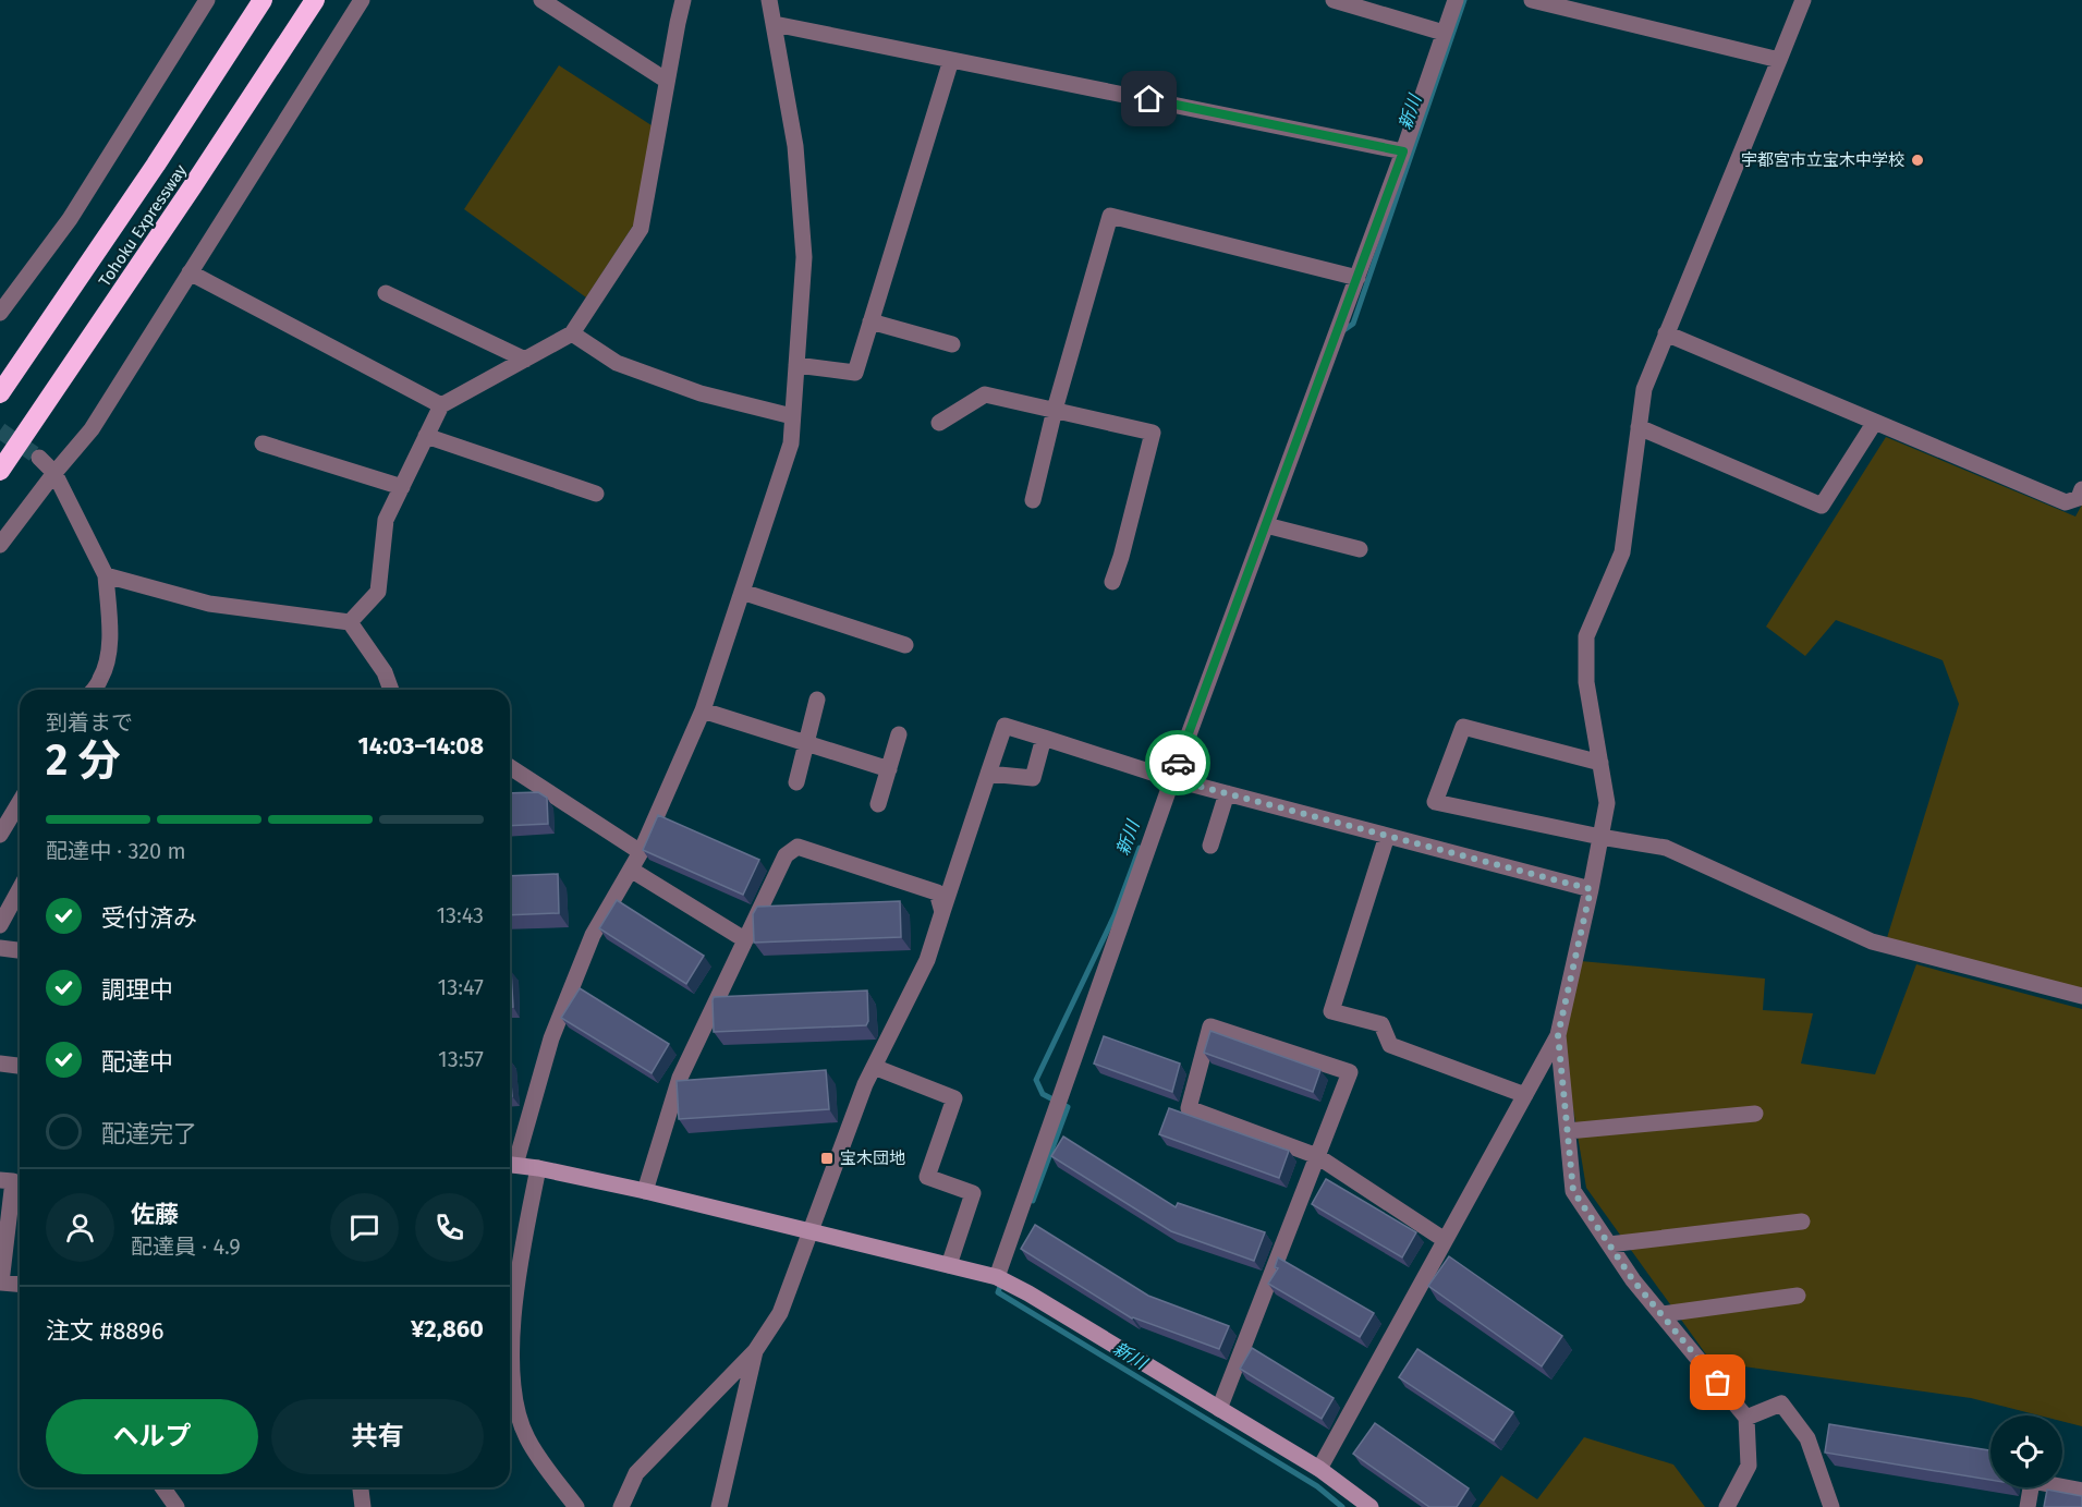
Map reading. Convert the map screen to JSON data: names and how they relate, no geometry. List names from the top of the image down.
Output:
{
  "streets": {
    "highway": ["Tohoku Expressway"]
  },
  "water": ["新川"],
  "places": {
    "other": ["宇都宮市立宝木中学校"],
    "transit": ["宝木団地"]
  },
  "page": {
    "heading": ["2 分", "到着まで", "14:03–14:08"],
    "panel": [
      "佐藤",
      "配達員 · 4.9",
      "注文 #8896",
      "¥2,860"
    ],
    "bar": "配達中 · 320 m",
    "list": [
      ["受付済み", "13:43"],
      ["調理中", "13:47"],
      ["配達中", "13:57"],
      "配達完了"
    ],
    "buttons": ["ヘルプ", "共有"]
  }
}
